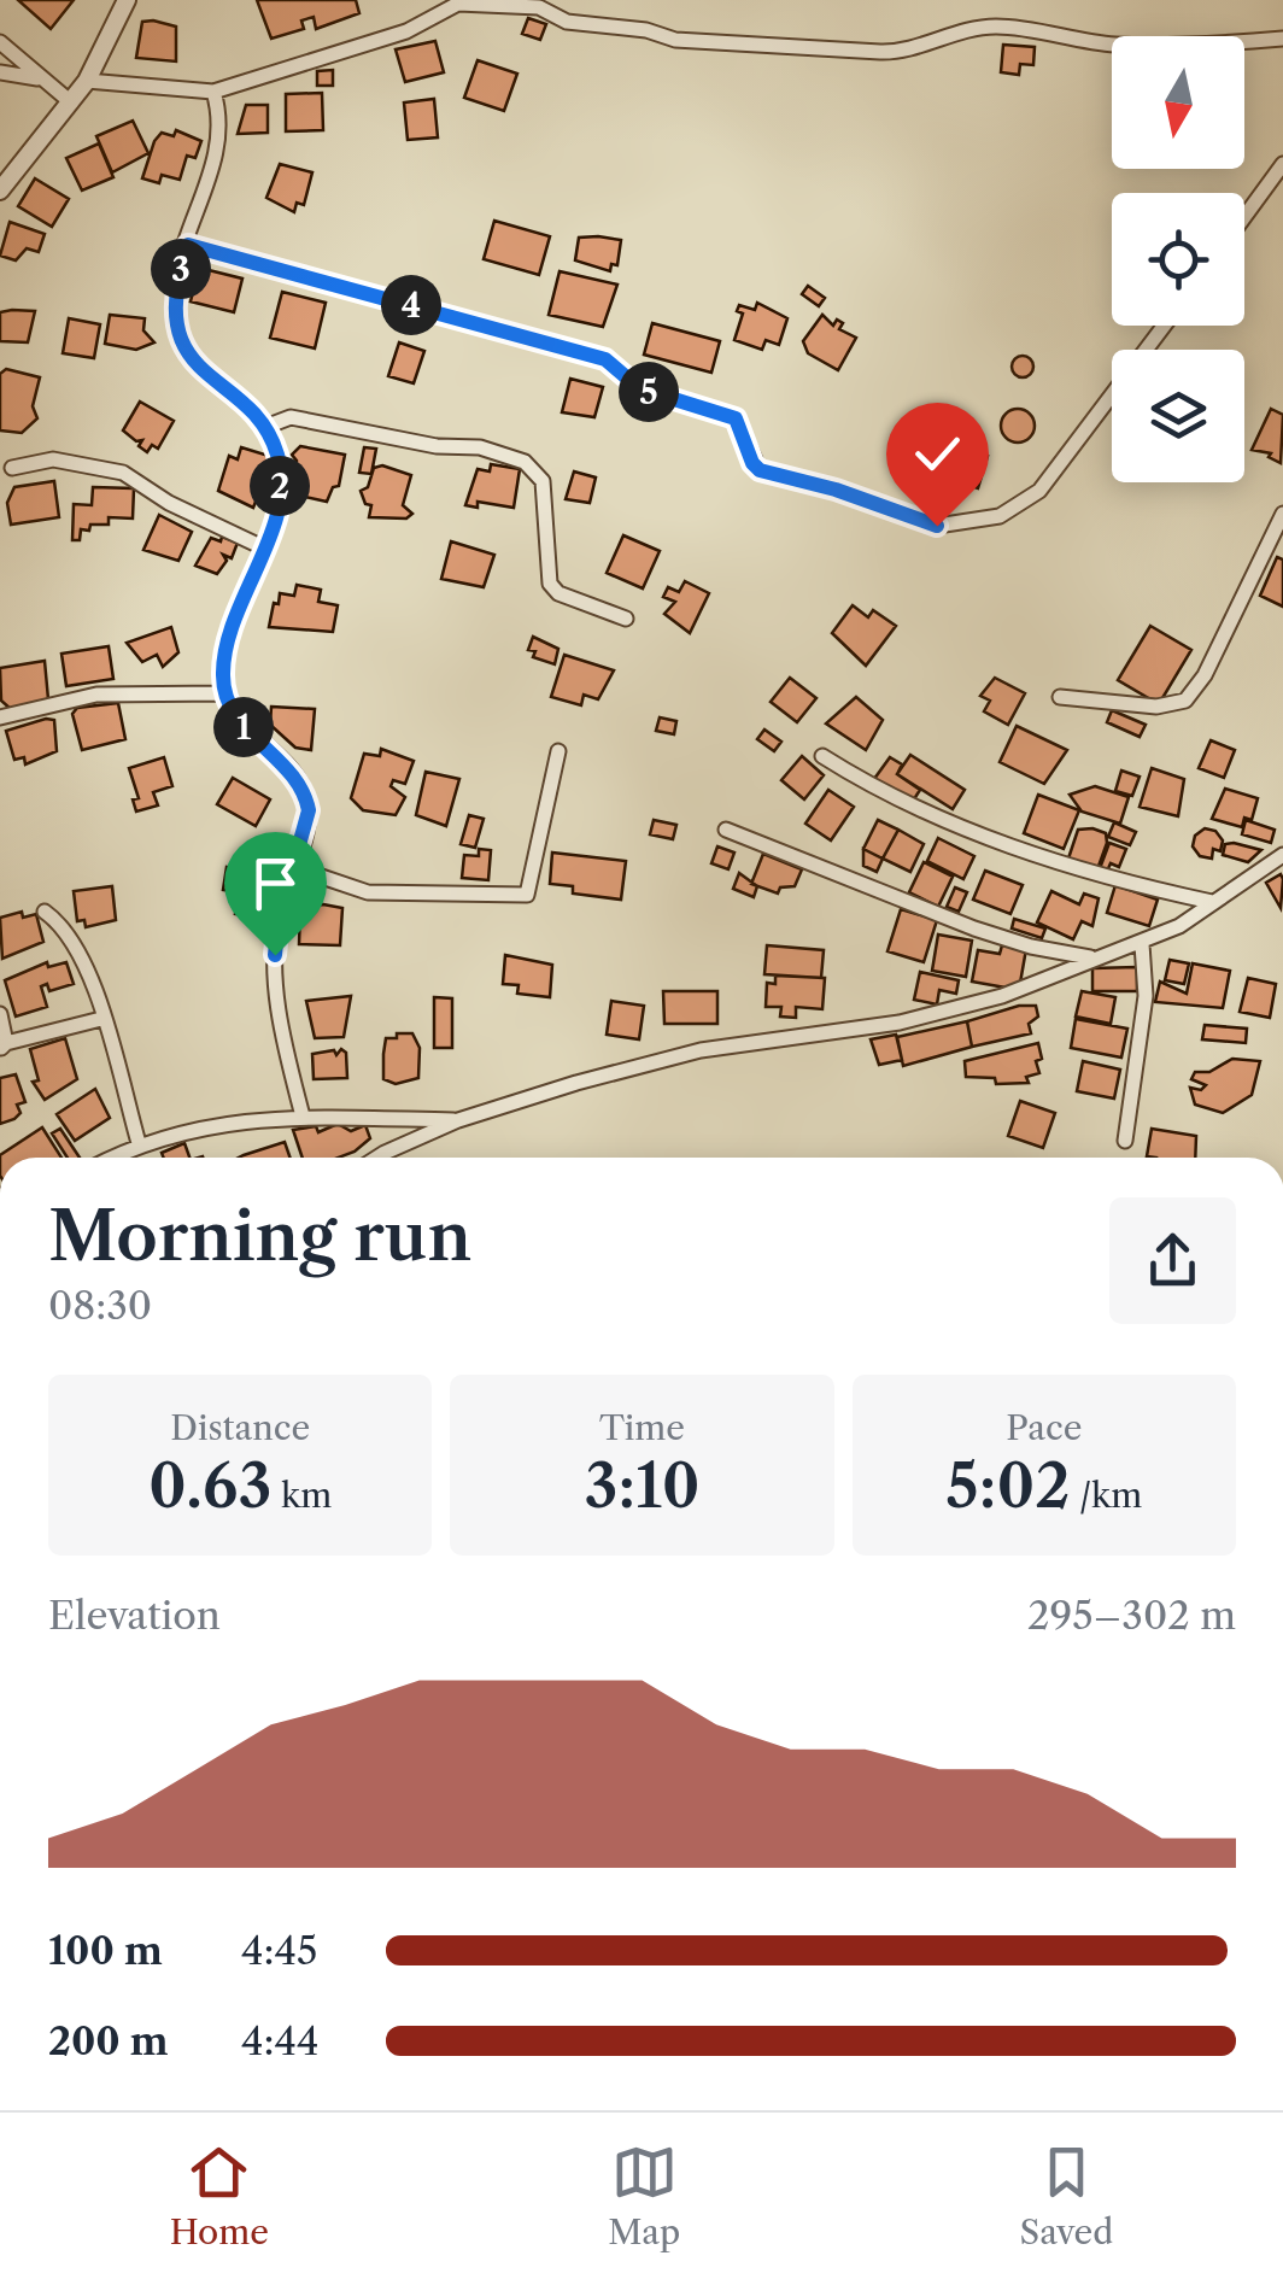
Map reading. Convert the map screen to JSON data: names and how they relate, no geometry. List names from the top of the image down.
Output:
{
  "north": "bottom",
  "page": {
    "pins": [
      "3",
      "4",
      "5",
      "2",
      "1"
    ],
    "heading": ["Morning run", "08:30"],
    "stats": [
      ["Distance", "0.63 km"],
      ["Time", "3:10"],
      ["Pace", "5:02 /km"]
    ],
    "chart": ["Elevation", "295–302 m"],
    "list": [
      {
        "name": "100 m",
        "note": "4:45"
      },
      {
        "name": "200 m",
        "note": "4:44"
      }
    ],
    "tabs": ["Home", "Map", "Saved"]
  }
}
